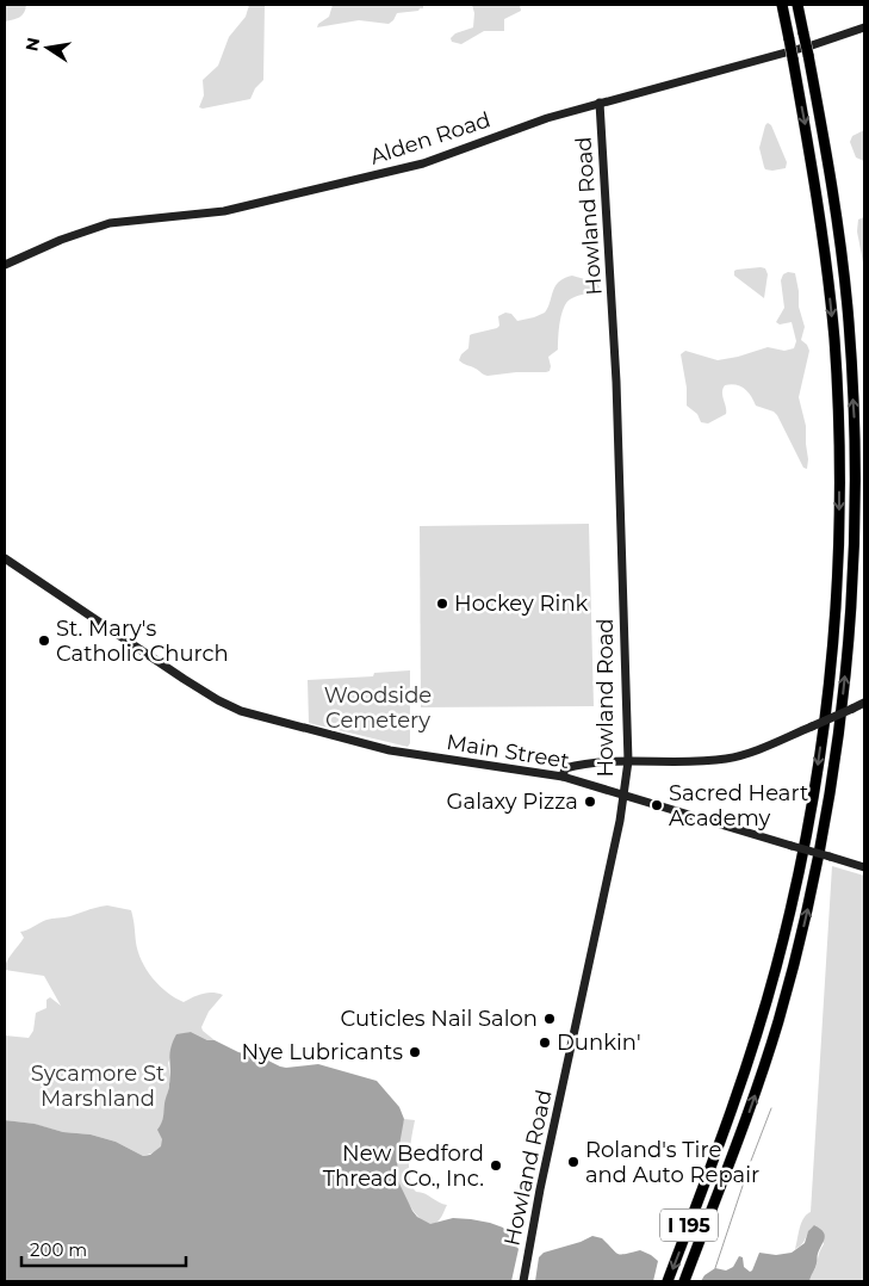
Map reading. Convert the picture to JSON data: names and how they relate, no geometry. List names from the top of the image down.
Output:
{
  "streets": {
    "highway": ["I 195"],
    "main road": ["Alden Road", "Howland Road", "Main Street"]
  },
  "crossings": [
    ["Alden Road", "Howland Road"],
    ["Howland Road", "Main Street"]
  ],
  "parks": ["Woodside Cemetery", "Sycamore St Marshland"],
  "places": [
    "Hockey Rink",
    "St. Mary's Catholic Church",
    "Galaxy Pizza",
    "Sacred Heart Academy",
    "Cuticles Nail Salon",
    "Dunkin'",
    "Nye Lubricants",
    "Roland's Tire and Auto Repair",
    "New Bedford Thread Co., Inc."
  ],
  "scale_bar": "200 m",
  "north": "left"
}
